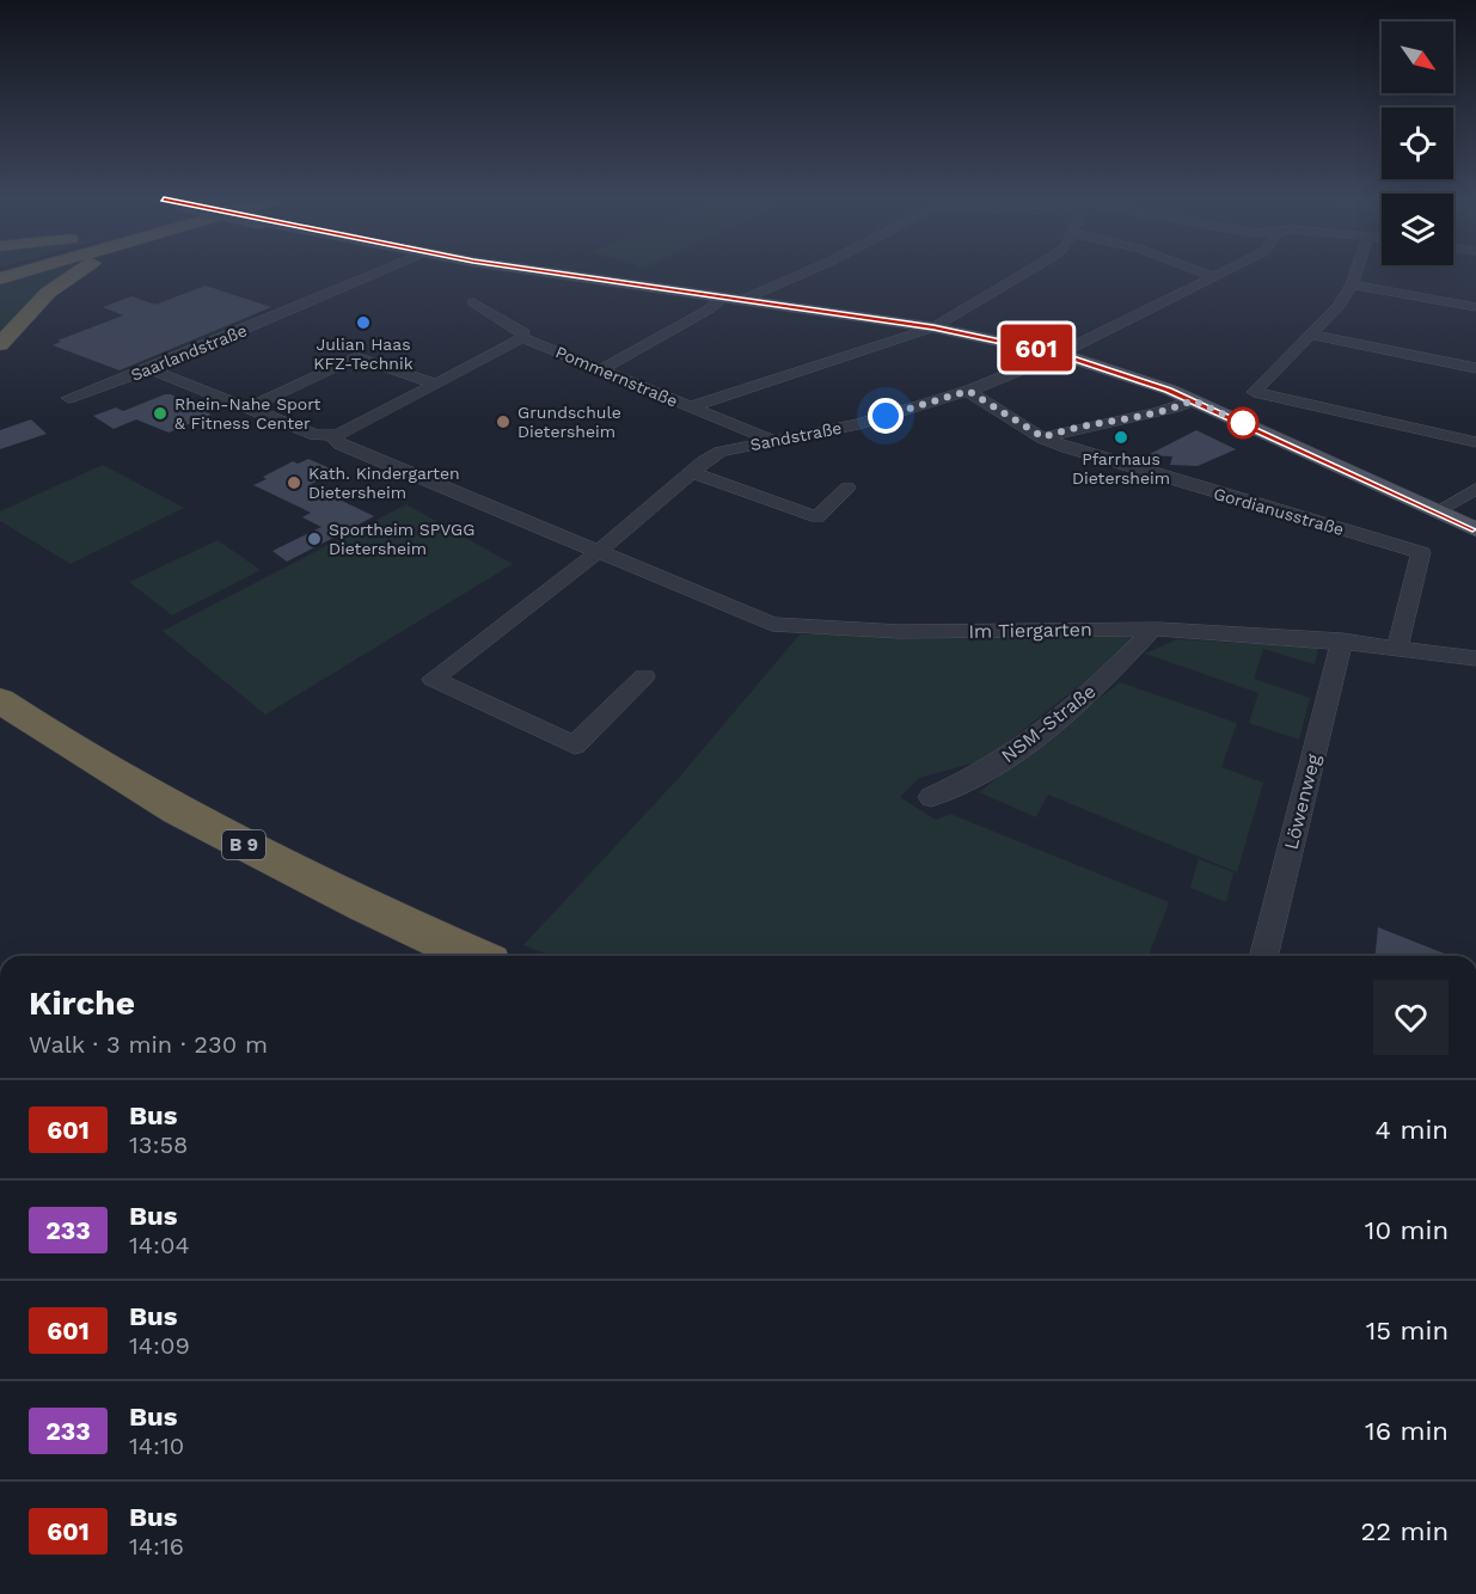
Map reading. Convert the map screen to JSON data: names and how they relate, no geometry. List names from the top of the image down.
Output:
{
  "streets": {
    "highway": ["B 9"],
    "street": [
      "Saarlandstraße",
      "Pommernstraße",
      "Sandstraße",
      "Gordianusstraße",
      "Im Tiergarten",
      "NSM-Straße",
      "Löwenweg"
    ]
  },
  "crossings": [
    ["Pommernstraße", "Sandstraße"],
    ["Sandstraße", "Gordianusstraße"],
    ["Sandstraße", "Im Tiergarten"],
    ["Gordianusstraße", "Im Tiergarten"],
    ["Im Tiergarten", "NSM-Straße"],
    ["Im Tiergarten", "Löwenweg"]
  ],
  "places": [
    "Julian Haas KFZ-Technik",
    "Rhein-Nahe Sport & Fitness Center",
    "Grundschule Dietersheim",
    "Pfarrhaus Dietersheim",
    "Kath. Kindergarten Dietersheim",
    "Sportheim SPVGG Dietersheim"
  ],
  "lines": ["bus line 601"],
  "north": "bottom right",
  "page": {
    "on_map": "601",
    "heading": ["Kirche", "Walk · 3 min · 230 m"],
    "list": [
      {
        "mark": "601",
        "name": "Bus",
        "note": "13:58",
        "value": "4 min"
      },
      {
        "mark": "233",
        "name": "Bus",
        "note": "14:04",
        "value": "10 min"
      },
      {
        "mark": "601",
        "name": "Bus",
        "note": "14:09",
        "value": "15 min"
      },
      {
        "mark": "233",
        "name": "Bus",
        "note": "14:10",
        "value": "16 min"
      },
      {
        "mark": "601",
        "name": "Bus",
        "note": "14:16",
        "value": "22 min"
      }
    ]
  }
}
